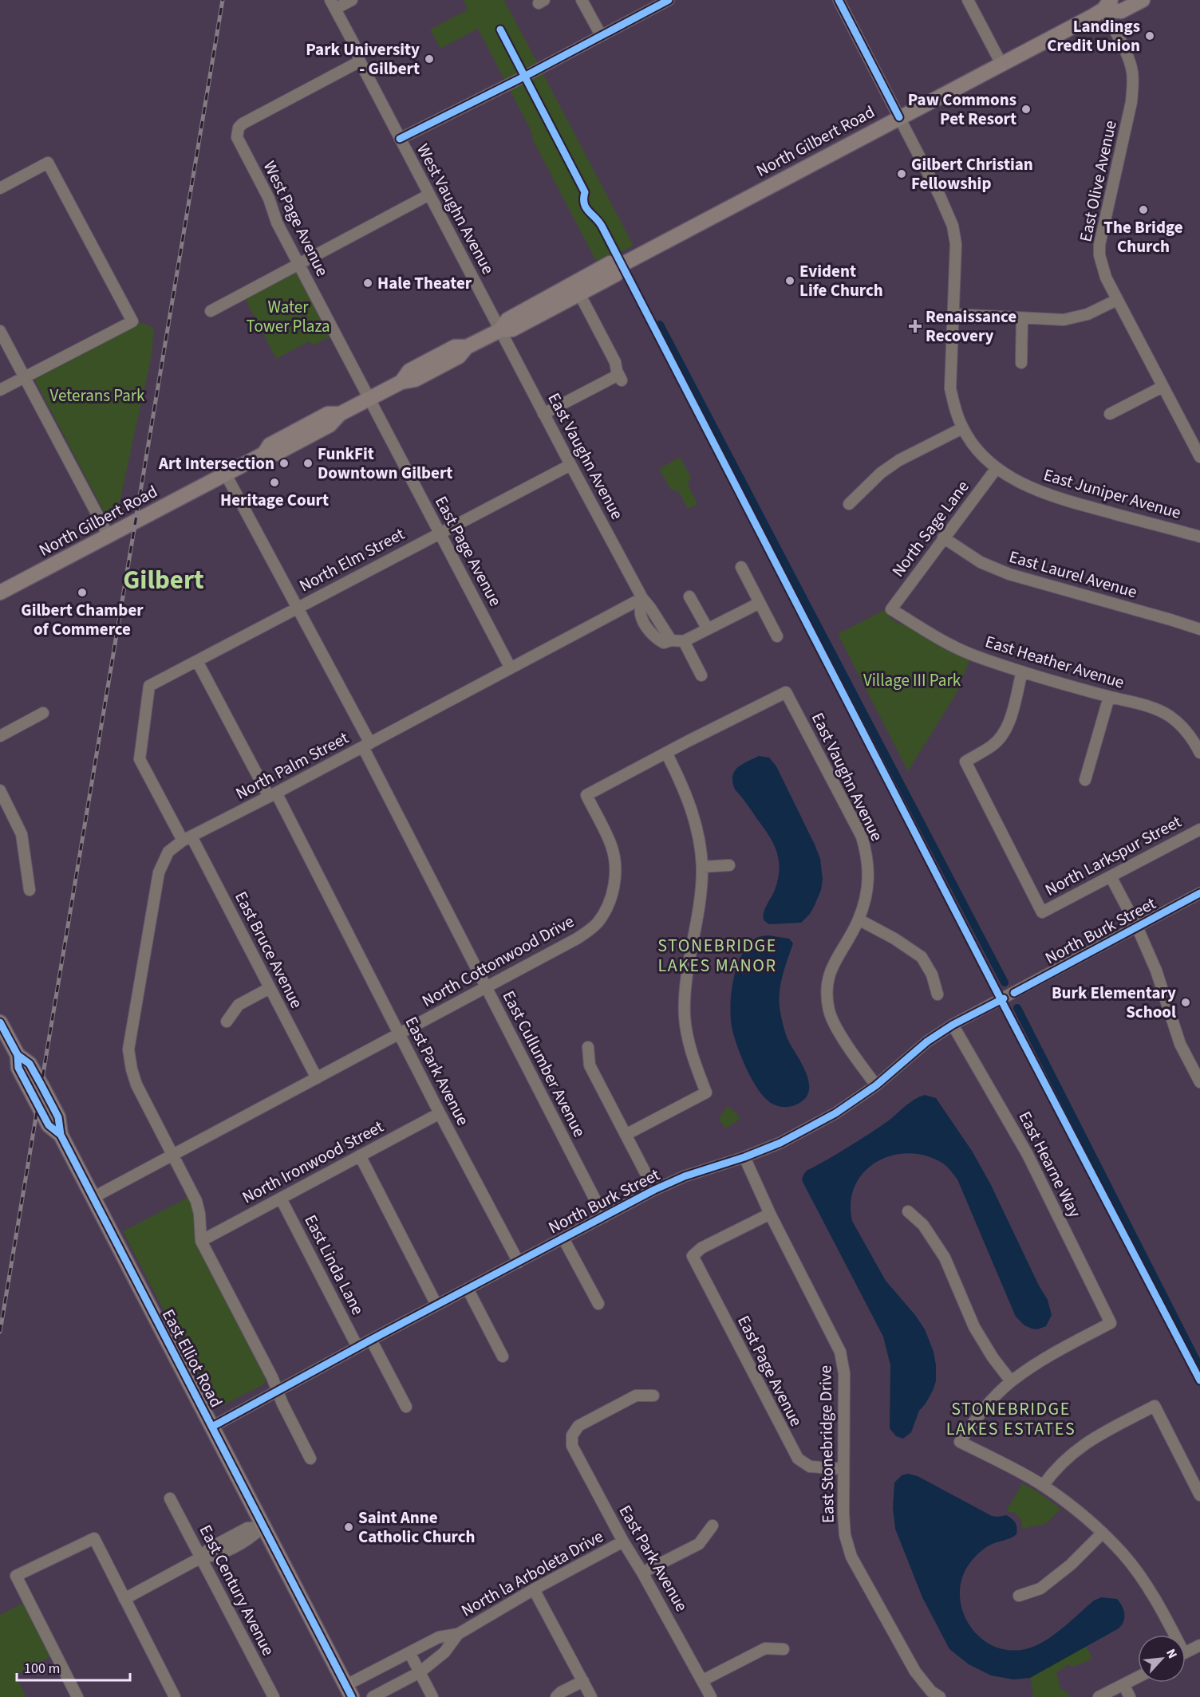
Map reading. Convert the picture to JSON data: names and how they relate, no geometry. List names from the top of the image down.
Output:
{
  "streets": {
    "main road": ["North Gilbert Road", "East Elliot Road"],
    "street": [
      "East Olive Avenue",
      "West Vaughn Avenue",
      "West Page Avenue",
      "East Vaughn Avenue",
      "East Juniper Avenue",
      "North Sage Lane",
      "East Page Avenue",
      "North Elm Street",
      "East Laurel Avenue",
      "East Heather Avenue",
      "North Palm Street",
      "North Larkspur Street",
      "North Burk Street",
      "East Bruce Avenue",
      "North Cottonwood Drive",
      "East Cullumber Avenue",
      "East Park Avenue",
      "North Ironwood Street",
      "East Hearne Way",
      "East Linda Lane",
      "East Stonebridge Drive",
      "North la Arboleta Drive",
      "East Century Avenue"
    ]
  },
  "crossings": [
    ["North Gilbert Road", "East Olive Avenue"],
    ["North Gilbert Road", "West Vaughn Avenue"],
    ["North Gilbert Road", "West Page Avenue"],
    ["North Gilbert Road", "East Vaughn Avenue"],
    ["North Gilbert Road", "East Juniper Avenue"],
    ["North Gilbert Road", "East Page Avenue"],
    ["North Gilbert Road", "East Cullumber Avenue"],
    ["West Vaughn Avenue", "West Page Avenue"],
    ["West Vaughn Avenue", "East Vaughn Avenue"],
    ["West Page Avenue", "East Page Avenue"],
    ["East Vaughn Avenue", "North Elm Street"],
    ["East Vaughn Avenue", "North Palm Street"],
    ["East Vaughn Avenue", "North Burk Street"],
    ["East Vaughn Avenue", "North Cottonwood Drive"],
    ["East Juniper Avenue", "North Sage Lane"],
    ["North Sage Lane", "East Laurel Avenue"],
    ["North Sage Lane", "East Heather Avenue"],
    ["East Page Avenue", "North Elm Street"],
    ["East Page Avenue", "North Palm Street"],
    ["East Page Avenue", "East Stonebridge Drive"],
    ["North Elm Street", "East Bruce Avenue"],
    ["North Elm Street", "East Cullumber Avenue"],
    ["North Elm Street", "East Park Avenue"],
    ["East Heather Avenue", "North Larkspur Street"],
    ["North Palm Street", "East Bruce Avenue"],
    ["North Palm Street", "North Cottonwood Drive"],
    ["North Palm Street", "East Cullumber Avenue"],
    ["North Palm Street", "East Park Avenue"],
    ["North Palm Street", "North Ironwood Street"],
    ["North Burk Street", "East Cullumber Avenue"],
    ["North Burk Street", "East Park Avenue"],
    ["North Burk Street", "East Hearne Way"],
    ["North Burk Street", "East Linda Lane"],
    ["North Burk Street", "East Elliot Road"],
    ["North Burk Street", "East Stonebridge Drive"],
    ["East Bruce Avenue", "North Cottonwood Drive"],
    ["North Cottonwood Drive", "East Cullumber Avenue"],
    ["North Cottonwood Drive", "East Park Avenue"],
    ["North Cottonwood Drive", "East Elliot Road"],
    ["East Park Avenue", "North Ironwood Street"],
    ["East Park Avenue", "North la Arboleta Drive"],
    ["North Ironwood Street", "East Linda Lane"],
    ["East Elliot Road", "North la Arboleta Drive"]
  ],
  "districts": ["Gilbert", "STONEBRIDGE LAKES MANOR", "STONEBRIDGE LAKES ESTATES"],
  "parks": ["Water Tower Plaza", "Veterans Park", "Village III Park"],
  "places": {
    "other": [
      "Landings Credit Union",
      "Park University - Gilbert",
      "Paw Commons Pet Resort",
      "Gilbert Christian Fellowship",
      "The Bridge Church",
      "Evident Life Church",
      "Hale Theater",
      "Art Intersection",
      "FunkFit Downtown Gilbert",
      "Heritage Court",
      "Gilbert Chamber of Commerce",
      "Burk Elementary School",
      "Saint Anne Catholic Church"
    ],
    "health": ["Renaissance Recovery"]
  },
  "scale_bar": "100 m",
  "north": "top right"
}
